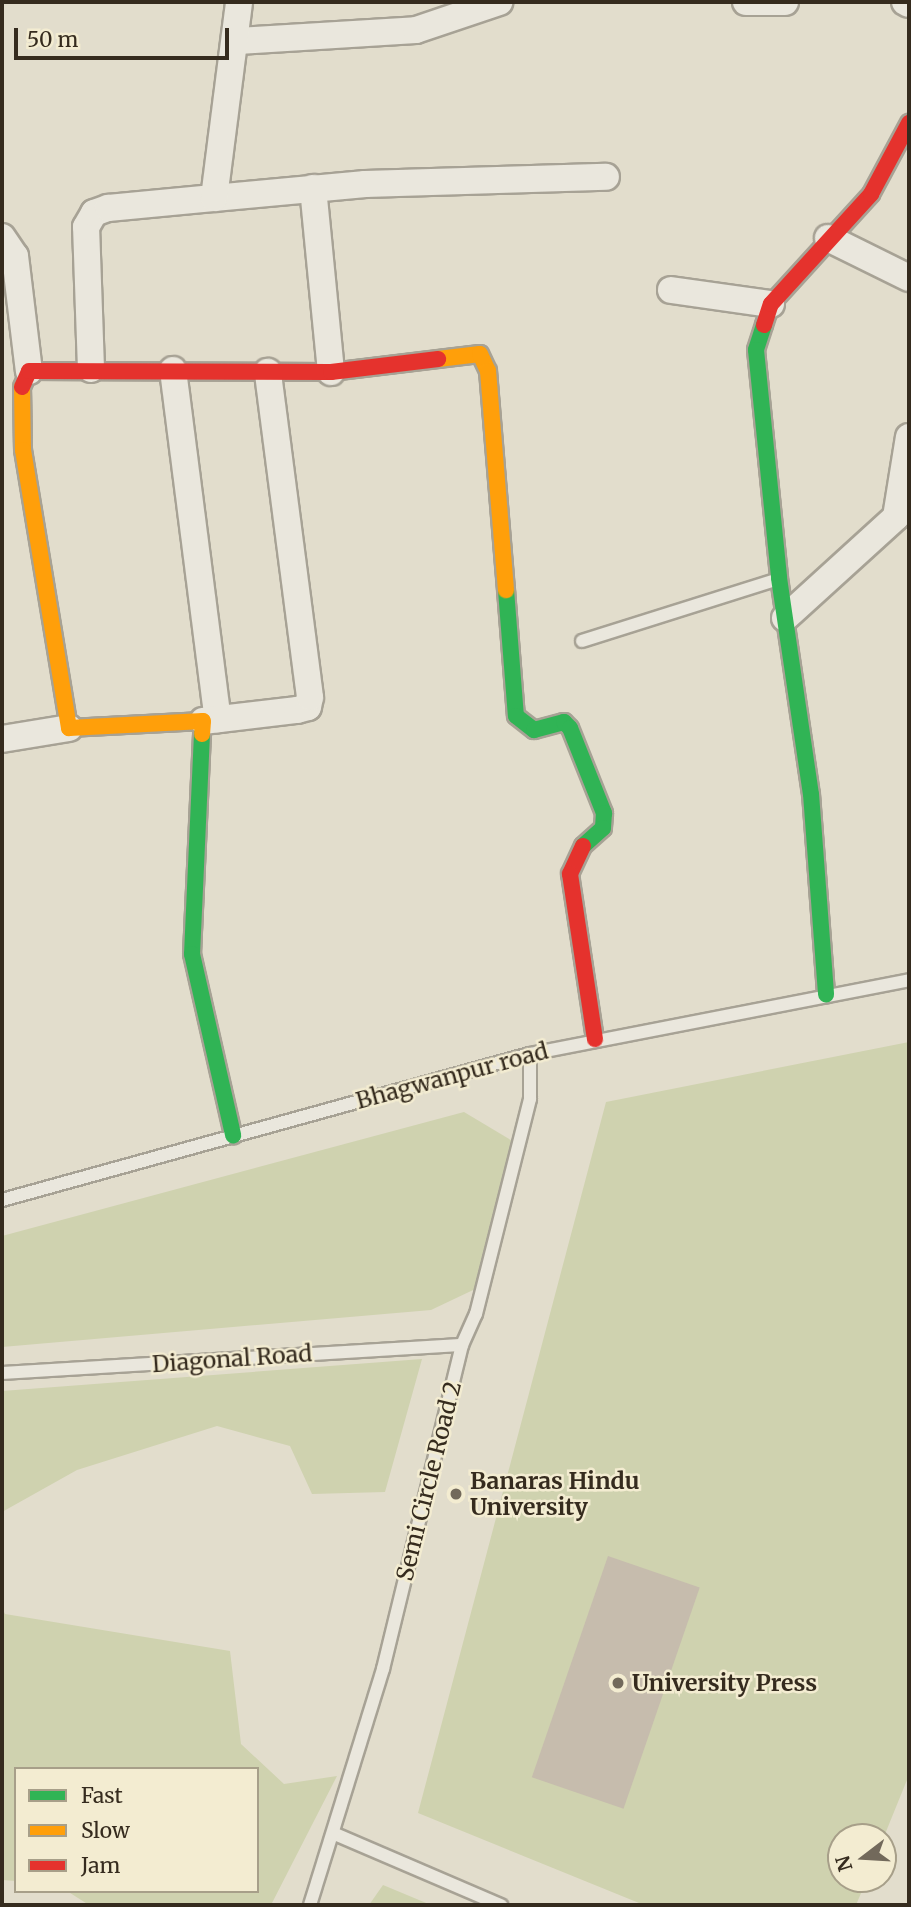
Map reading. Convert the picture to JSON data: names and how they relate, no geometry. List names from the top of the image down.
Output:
{
  "streets": {
    "lane": ["Bhagwanpur road", "Diagonal Road", "Semi Circle Road 2"]
  },
  "crossings": [
    ["Bhagwanpur road", "Semi Circle Road 2"],
    ["Diagonal Road", "Semi Circle Road 2"]
  ],
  "places": ["Banaras Hindu University", "University Press"],
  "legend": ["Fast", "Slow", "Jam"],
  "scale_bar": "50 m",
  "north": "left"
}
